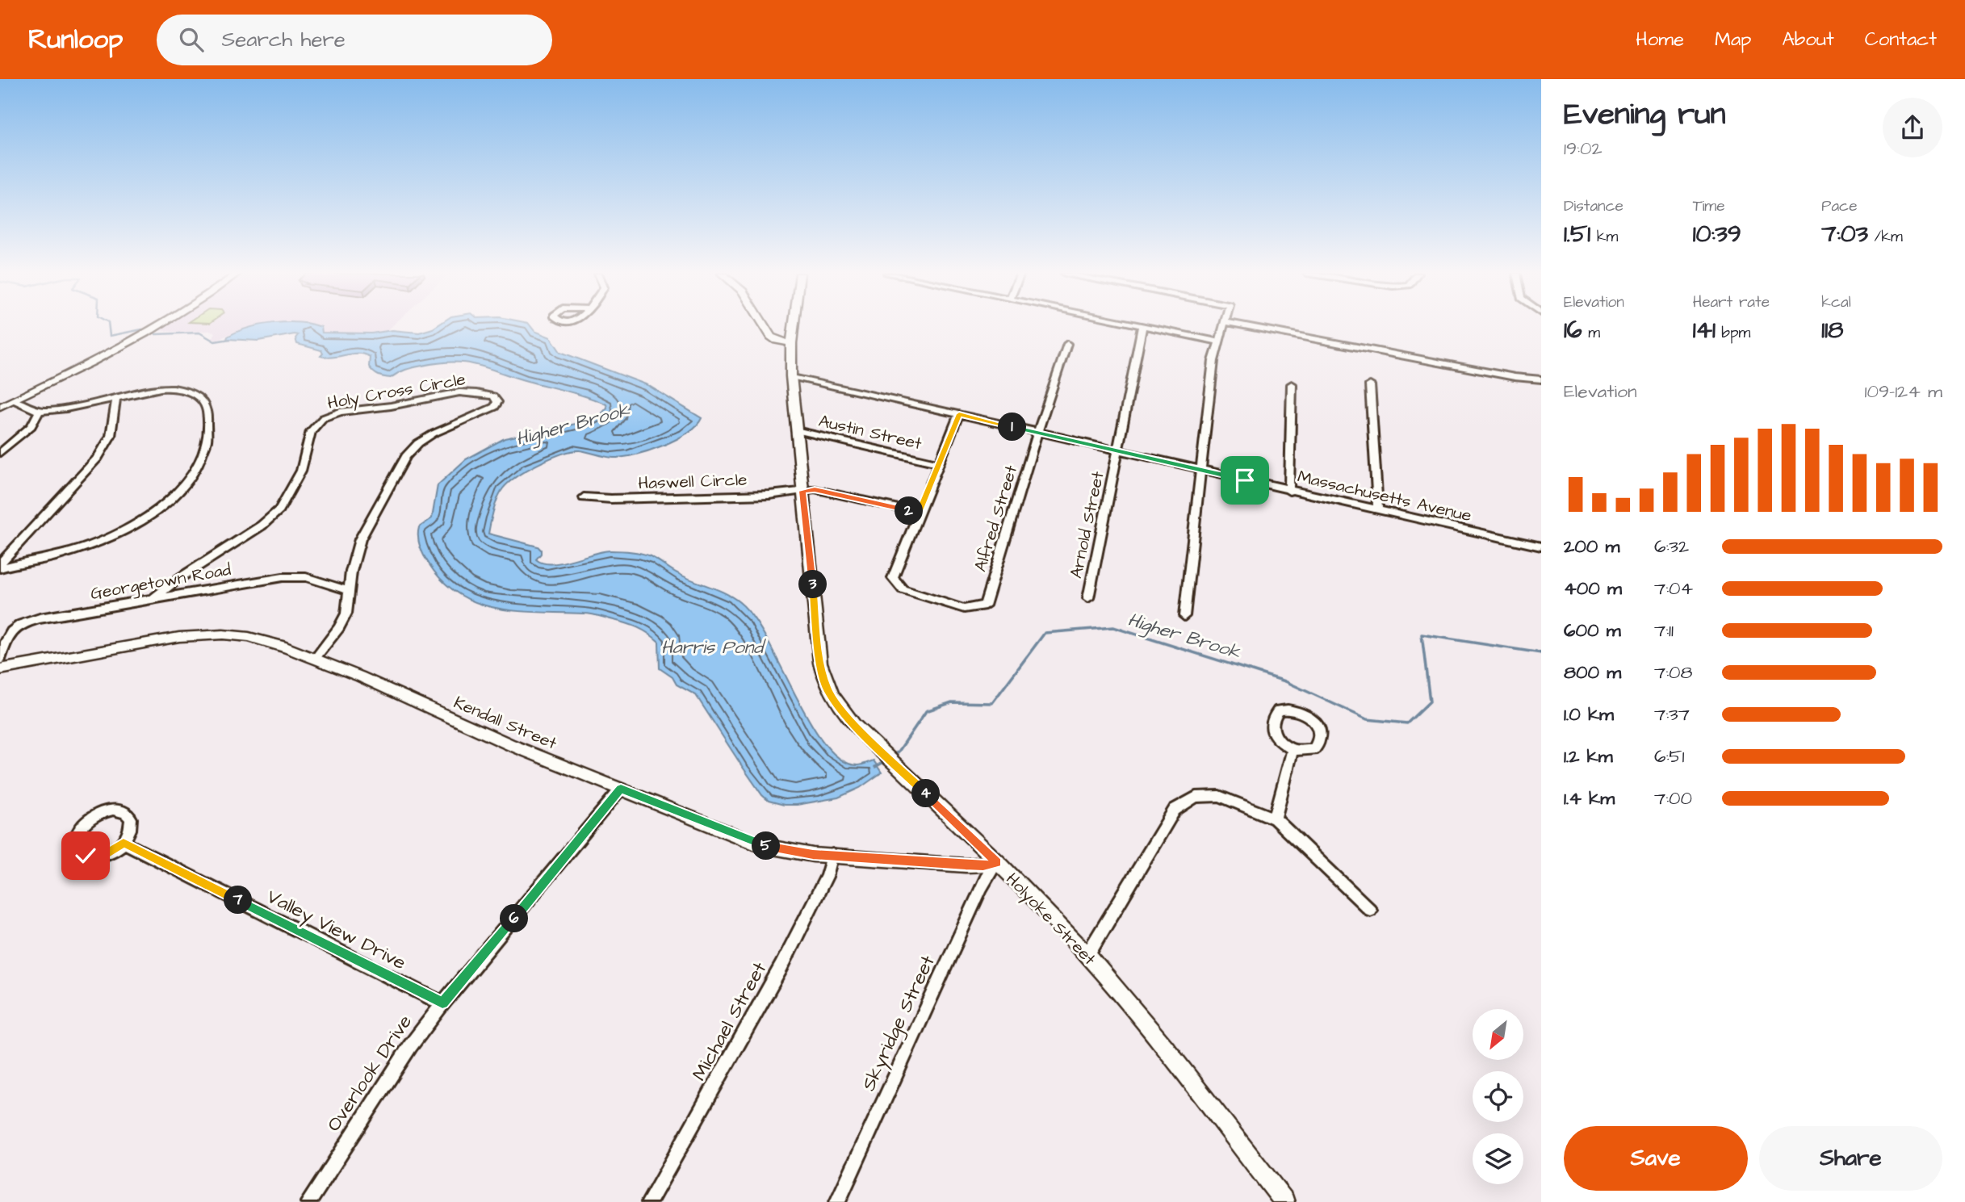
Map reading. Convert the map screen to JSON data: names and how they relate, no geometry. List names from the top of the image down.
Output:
{
  "streets": {
    "main road": ["Holyoke Street"],
    "street": [
      "Holy Cross Circle",
      "Austin Street",
      "Haswell Circle",
      "Massachusetts Avenue",
      "Alfred Street",
      "Arnold Street",
      "Georgetown Road",
      "Kendall Street",
      "Valley View Drive",
      "Michael Street",
      "Skyridge Street",
      "Overlook Drive"
    ]
  },
  "crossings": [
    ["Holy Cross Circle", "Georgetown Road"],
    ["Holy Cross Circle", "Kendall Street"],
    ["Austin Street", "Holyoke Street"],
    ["Haswell Circle", "Alfred Street"],
    ["Haswell Circle", "Holyoke Street"],
    ["Massachusetts Avenue", "Alfred Street"],
    ["Massachusetts Avenue", "Arnold Street"],
    ["Massachusetts Avenue", "Holyoke Street"],
    ["Kendall Street", "Holyoke Street"],
    ["Kendall Street", "Michael Street"],
    ["Kendall Street", "Skyridge Street"],
    ["Kendall Street", "Overlook Drive"],
    ["Holyoke Street", "Skyridge Street"],
    ["Valley View Drive", "Overlook Drive"]
  ],
  "water": ["Higher Brook", "Harris Pond"],
  "north": "bottom left",
  "page": {
    "header": "Runloop",
    "search": "Search here",
    "nav": [
      "Home",
      "Map",
      "About",
      "Contact"
    ],
    "heading": ["Evening run", "19:02"],
    "stats": [
      ["Distance", "1.51 km"],
      ["Time", "10:39"],
      ["Pace", "7:03 /km"],
      ["Elevation", "16 m"],
      ["Heart rate", "141 bpm"],
      ["kcal", "118"]
    ],
    "chart": ["Elevation", "109–124 m"],
    "pins": [
      "1",
      "2",
      "3",
      "4",
      "5",
      "7",
      "6"
    ],
    "list": [
      {
        "name": "200 m",
        "note": "6:32"
      },
      {
        "name": "400 m",
        "note": "7:04"
      },
      {
        "name": "600 m",
        "note": "7:11"
      },
      {
        "name": "800 m",
        "note": "7:08"
      },
      {
        "name": "1.0 km",
        "note": "7:37"
      },
      {
        "name": "1.2 km",
        "note": "6:51"
      },
      {
        "name": "1.4 km",
        "note": "7:00"
      }
    ],
    "buttons": ["Save", "Share"]
  }
}
